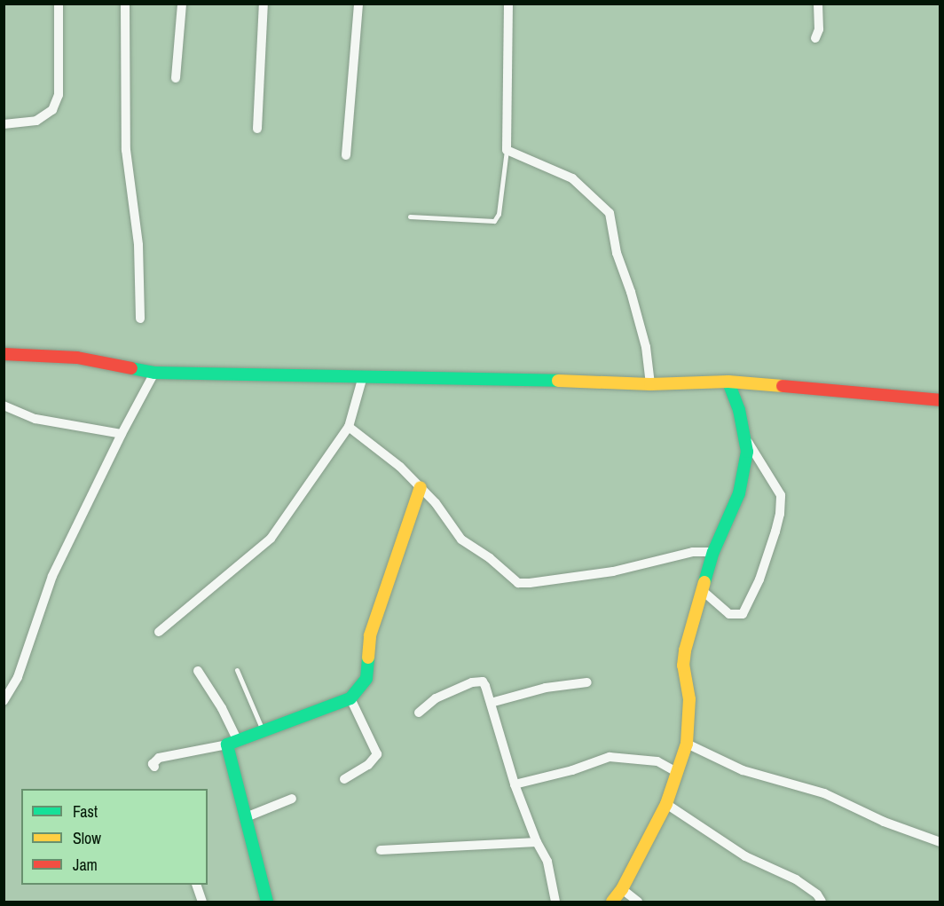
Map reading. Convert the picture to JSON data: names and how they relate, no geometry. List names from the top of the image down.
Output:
{
  "legend": ["Fast", "Slow", "Jam"]
}
